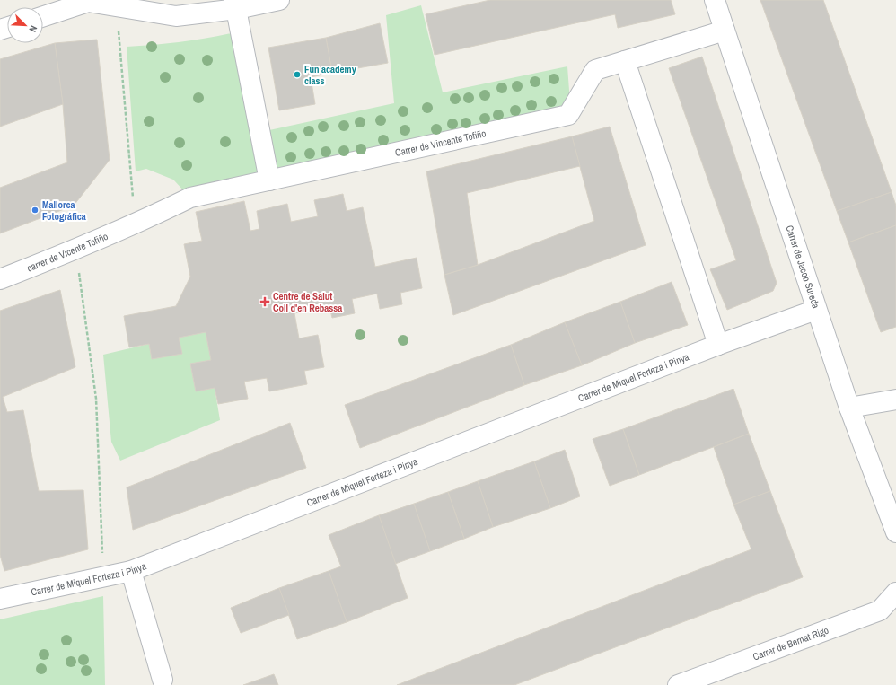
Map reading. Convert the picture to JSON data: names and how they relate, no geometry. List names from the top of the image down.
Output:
{
  "streets": {
    "street": [
      "Carrer de Vincente Tofiño",
      "carrer de Vicente Tofiño",
      "Carrer de Jacob Sureda",
      "Carrer de Miquel Forteza i Pinya",
      "Carrer de Bernat Rigo"
    ]
  },
  "crossings": [
    ["Carrer de Vincente Tofiño", "carrer de Vicente Tofiño"],
    ["Carrer de Vincente Tofiño", "Carrer de Jacob Sureda"],
    ["Carrer de Jacob Sureda", "Carrer de Miquel Forteza i Pinya"]
  ],
  "places": {
    "other": ["Fun academy class", "Mallorca Fotográfica"],
    "health": ["Centre de Salut Coll d'en Rebassa"]
  },
  "north": "bottom right"
}
